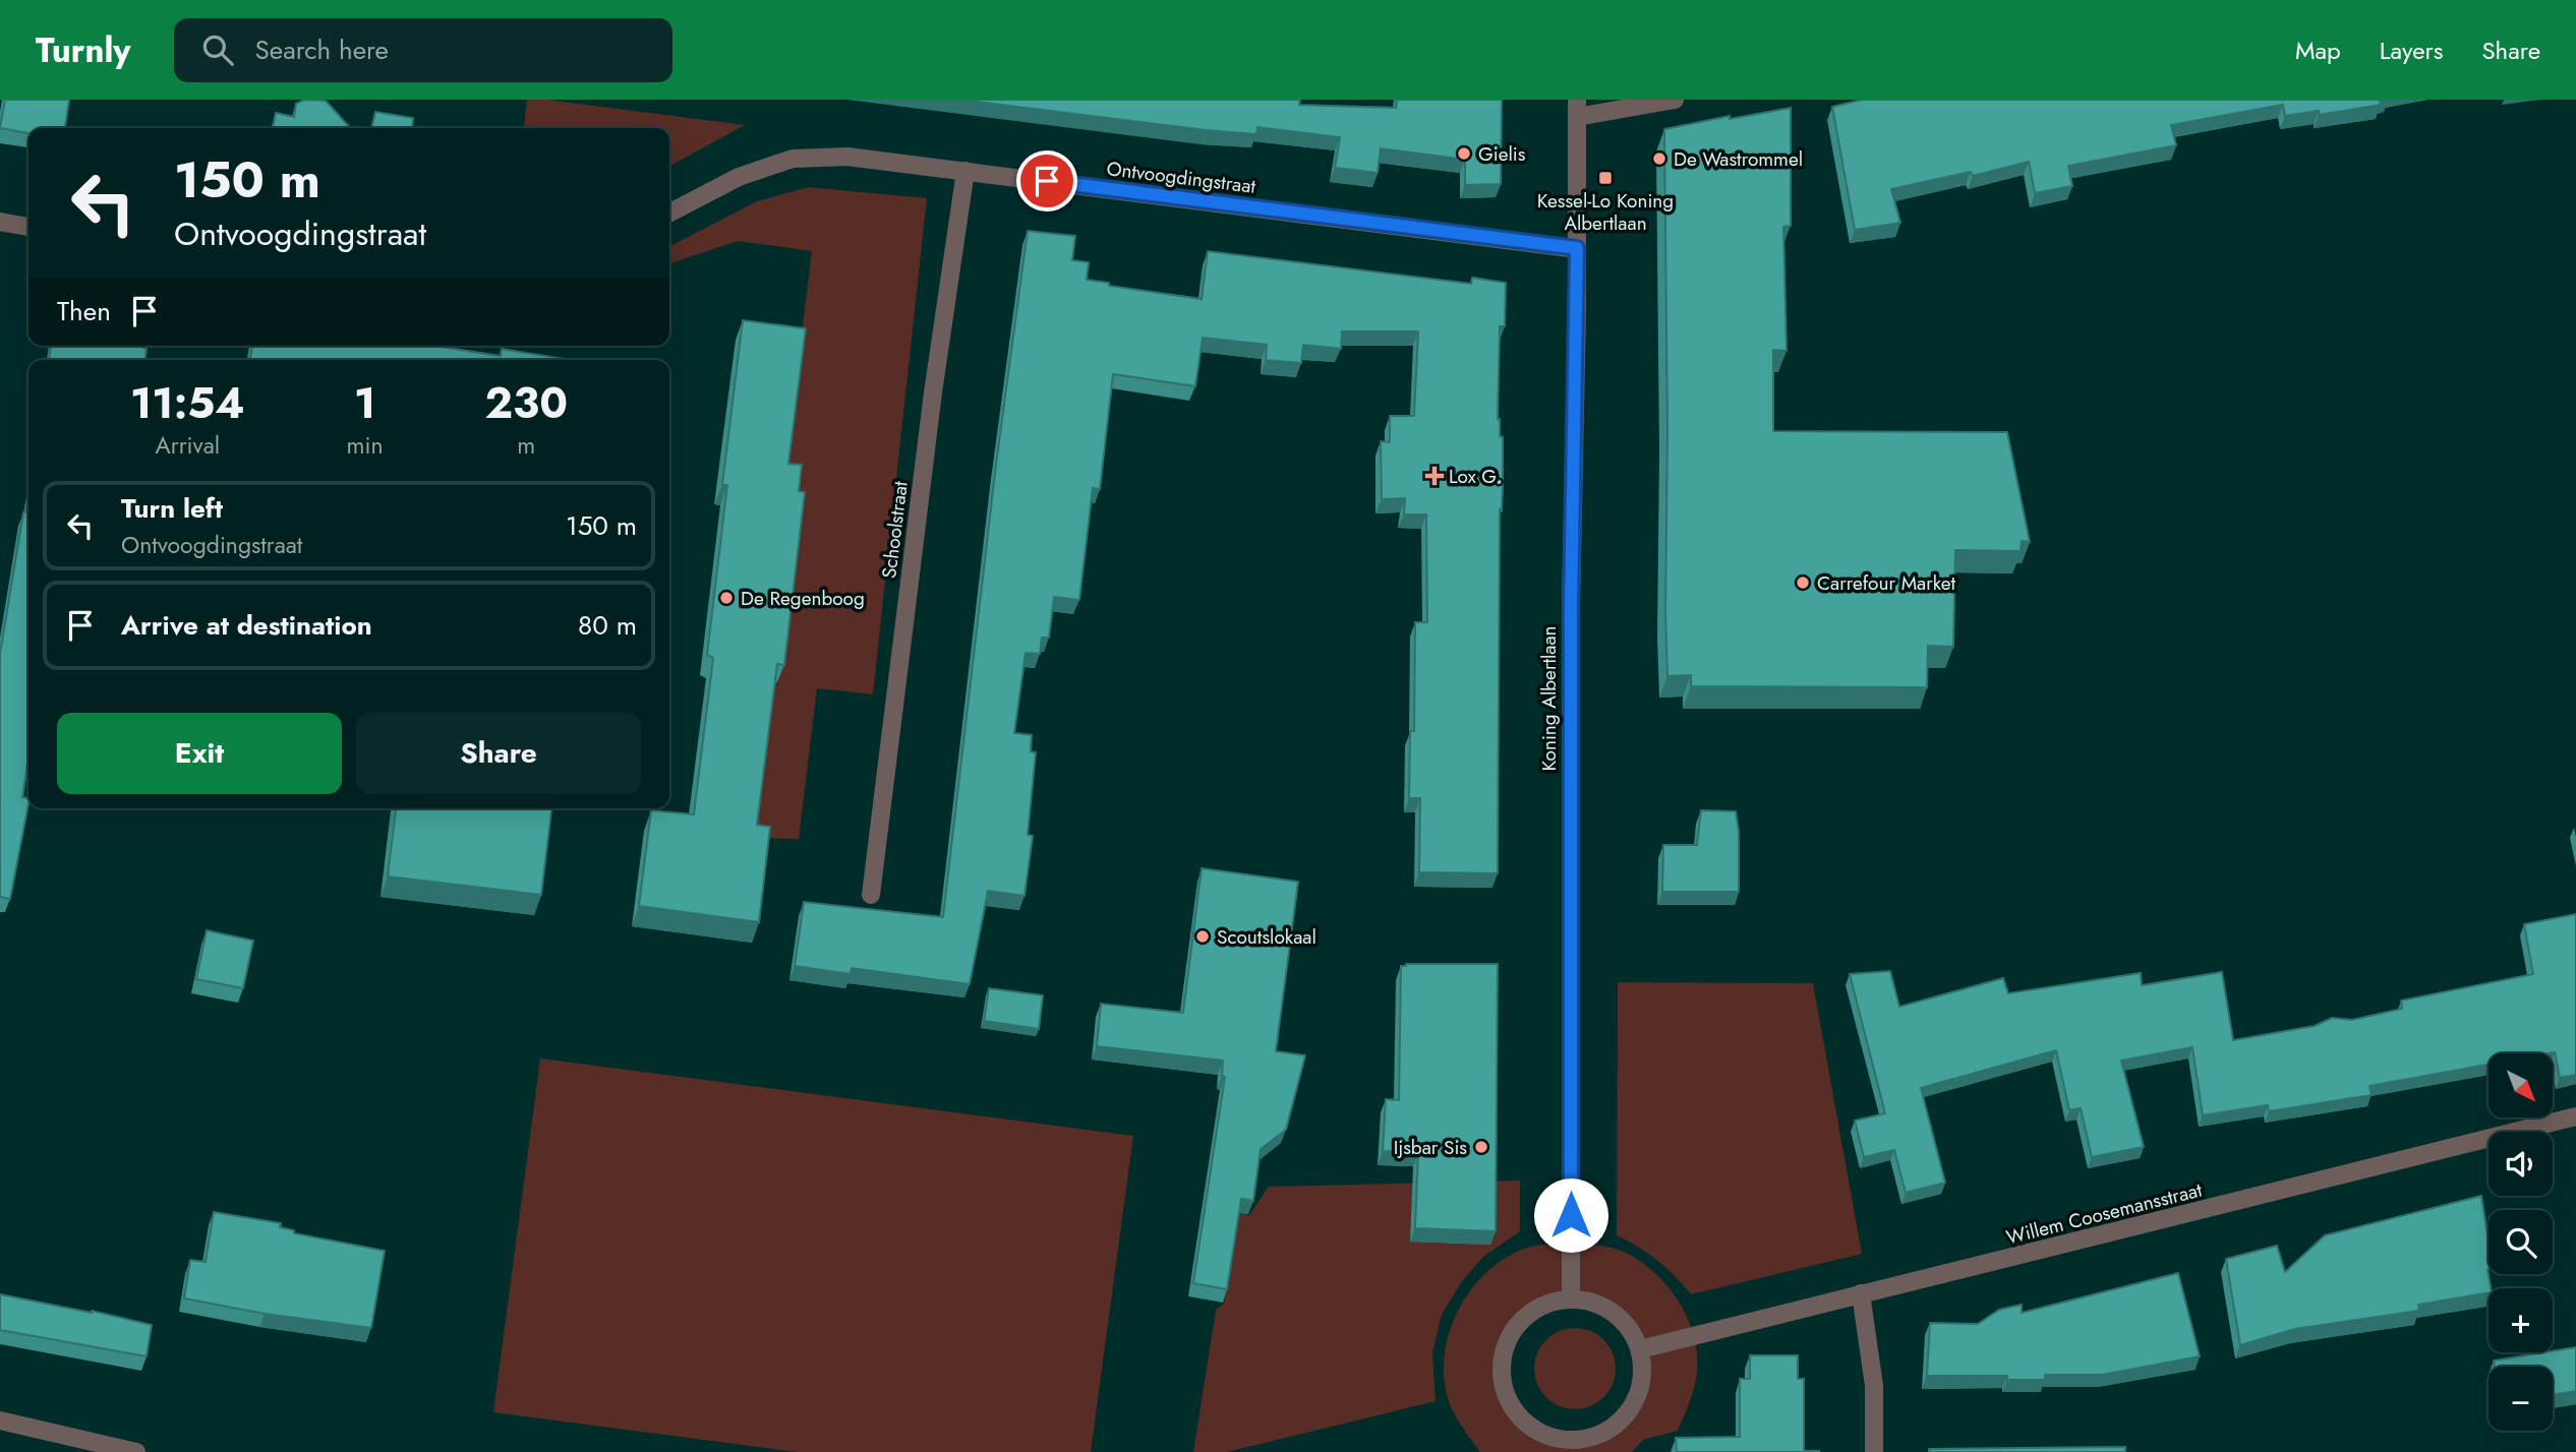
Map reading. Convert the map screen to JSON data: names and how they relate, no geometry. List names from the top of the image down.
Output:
{
  "streets": {
    "street": [
      "Ontvoogdingstraat",
      "Schoolstraat",
      "Koning Albertlaan",
      "Willem Coosemansstraat"
    ]
  },
  "crossings": [
    ["Ontvoogdingstraat", "Schoolstraat"],
    ["Ontvoogdingstraat", "Koning Albertlaan"],
    ["Koning Albertlaan", "Willem Coosemansstraat"]
  ],
  "places": {
    "other": [
      "Gielis",
      "De Wastrommel",
      "Carrefour Market",
      "De Regenboog",
      "Scoutslokaal",
      "Ijsbar Sis"
    ],
    "transit": ["Kessel-Lo Koning Albertlaan"],
    "health": ["Lox G."]
  },
  "north": "bottom right",
  "page": {
    "header": "Turnly",
    "search": "Search here",
    "nav": ["Map", "Layers", "Share"],
    "turn": ["150 m", "Ontvoogdingstraat"],
    "then": "Then",
    "eta": [
      "11:54",
      "Arrival",
      "1",
      "min",
      "230",
      "m"
    ],
    "list": [
      {
        "name": "Turn left",
        "note": "Ontvoogdingstraat",
        "value": "150 m"
      },
      {
        "name": "Arrive at destination",
        "value": "80 m"
      }
    ],
    "buttons": ["Exit", "Share"],
    "map_buttons": ["+", "−"]
  }
}
